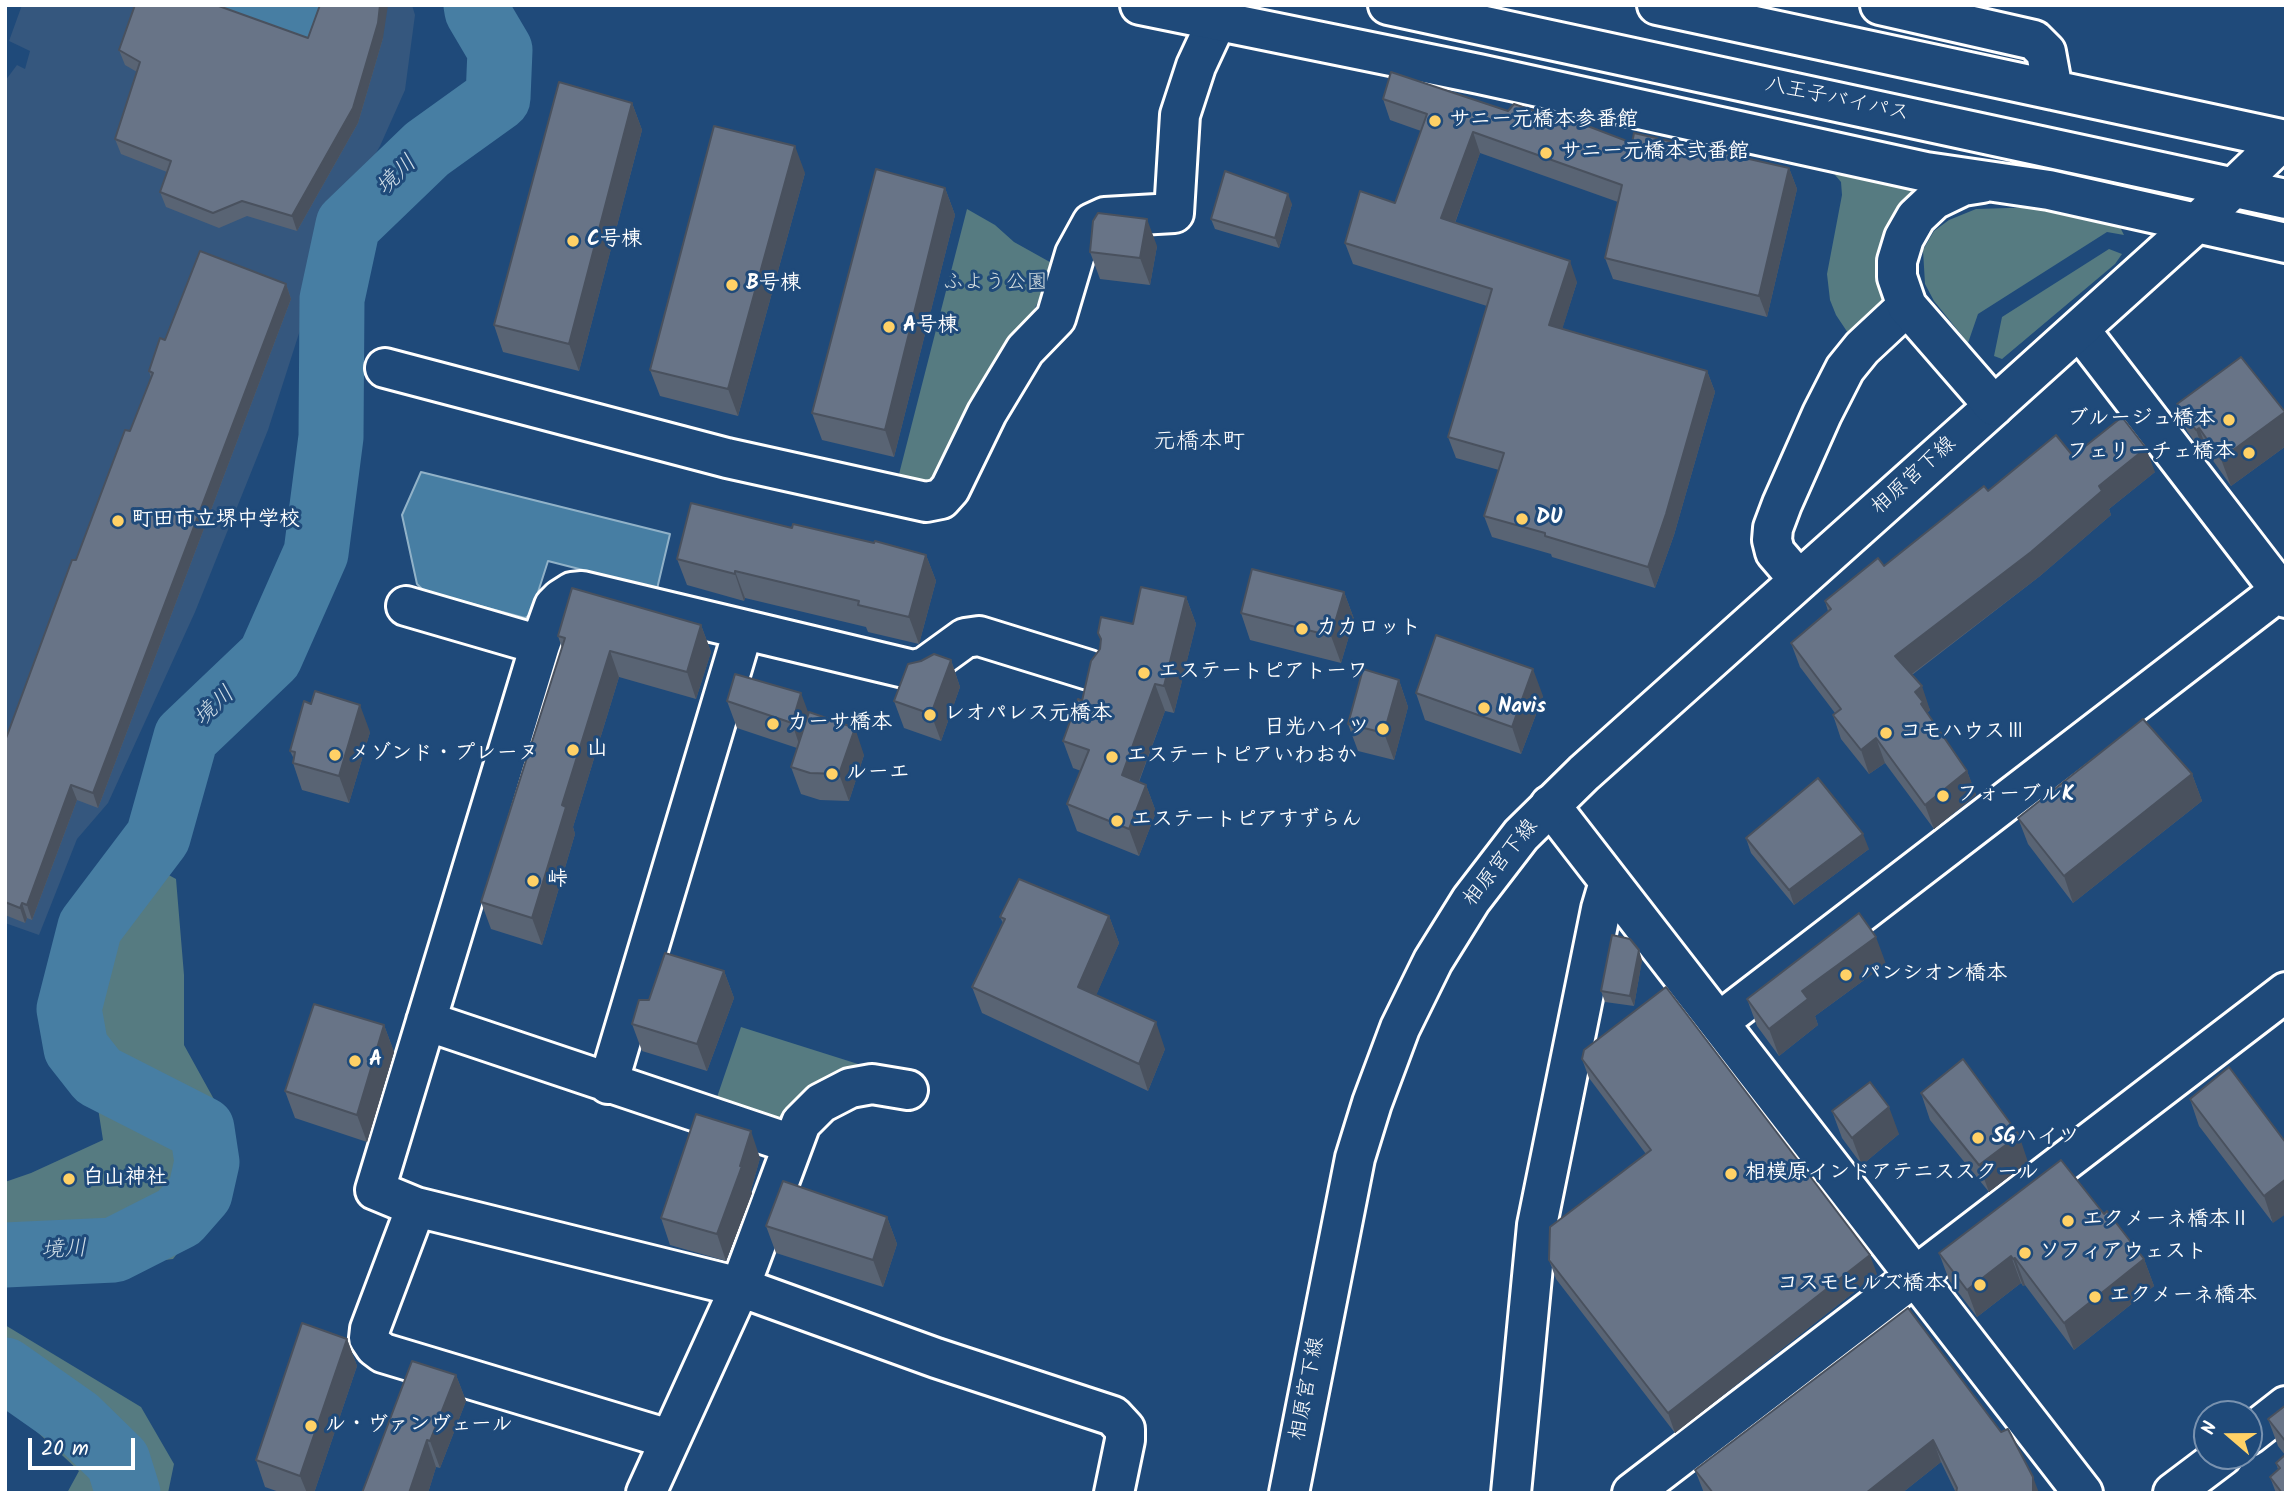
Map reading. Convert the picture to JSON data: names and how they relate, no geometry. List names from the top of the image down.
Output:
{
  "streets": {
    "main road": ["八王子バイパス", "相原宮下線"]
  },
  "crossings": [
    ["八王子バイパス", "相原宮下線"]
  ],
  "districts": ["元橋本町"],
  "water": ["境川"],
  "parks": ["ふよう公園"],
  "places": [
    "サニー元橋本参番館",
    "サニー元橋本弐番館",
    "C号棟",
    "B号棟",
    "A号棟",
    "ブルージュ橋本",
    "フェリーチェ橋本",
    "DU",
    "町田市立堺中学校",
    "カカロット",
    "エステートピアトーワ",
    "Navis",
    "レオパレス元橋本",
    "カーサ橋本",
    "日光ハイツ",
    "コモハウスⅢ",
    "山",
    "メゾンド・プレーヌ",
    "エステートピアいわおか",
    "ルーエ",
    "フォーブルK",
    "エステートピアすずらん",
    "峠",
    "パンシオン橋本",
    "A",
    "SGハイツ",
    "相模原インドアテニススクール",
    "白山神社",
    "エクメーネ橋本Ⅱ",
    "ソフィアウェスト",
    "コスモヒルズ橋本Ⅰ",
    "エクメーネ橋本",
    "ル・ヴァンヴェール"
  ],
  "scale_bar": "20 m",
  "north": "left"
}
